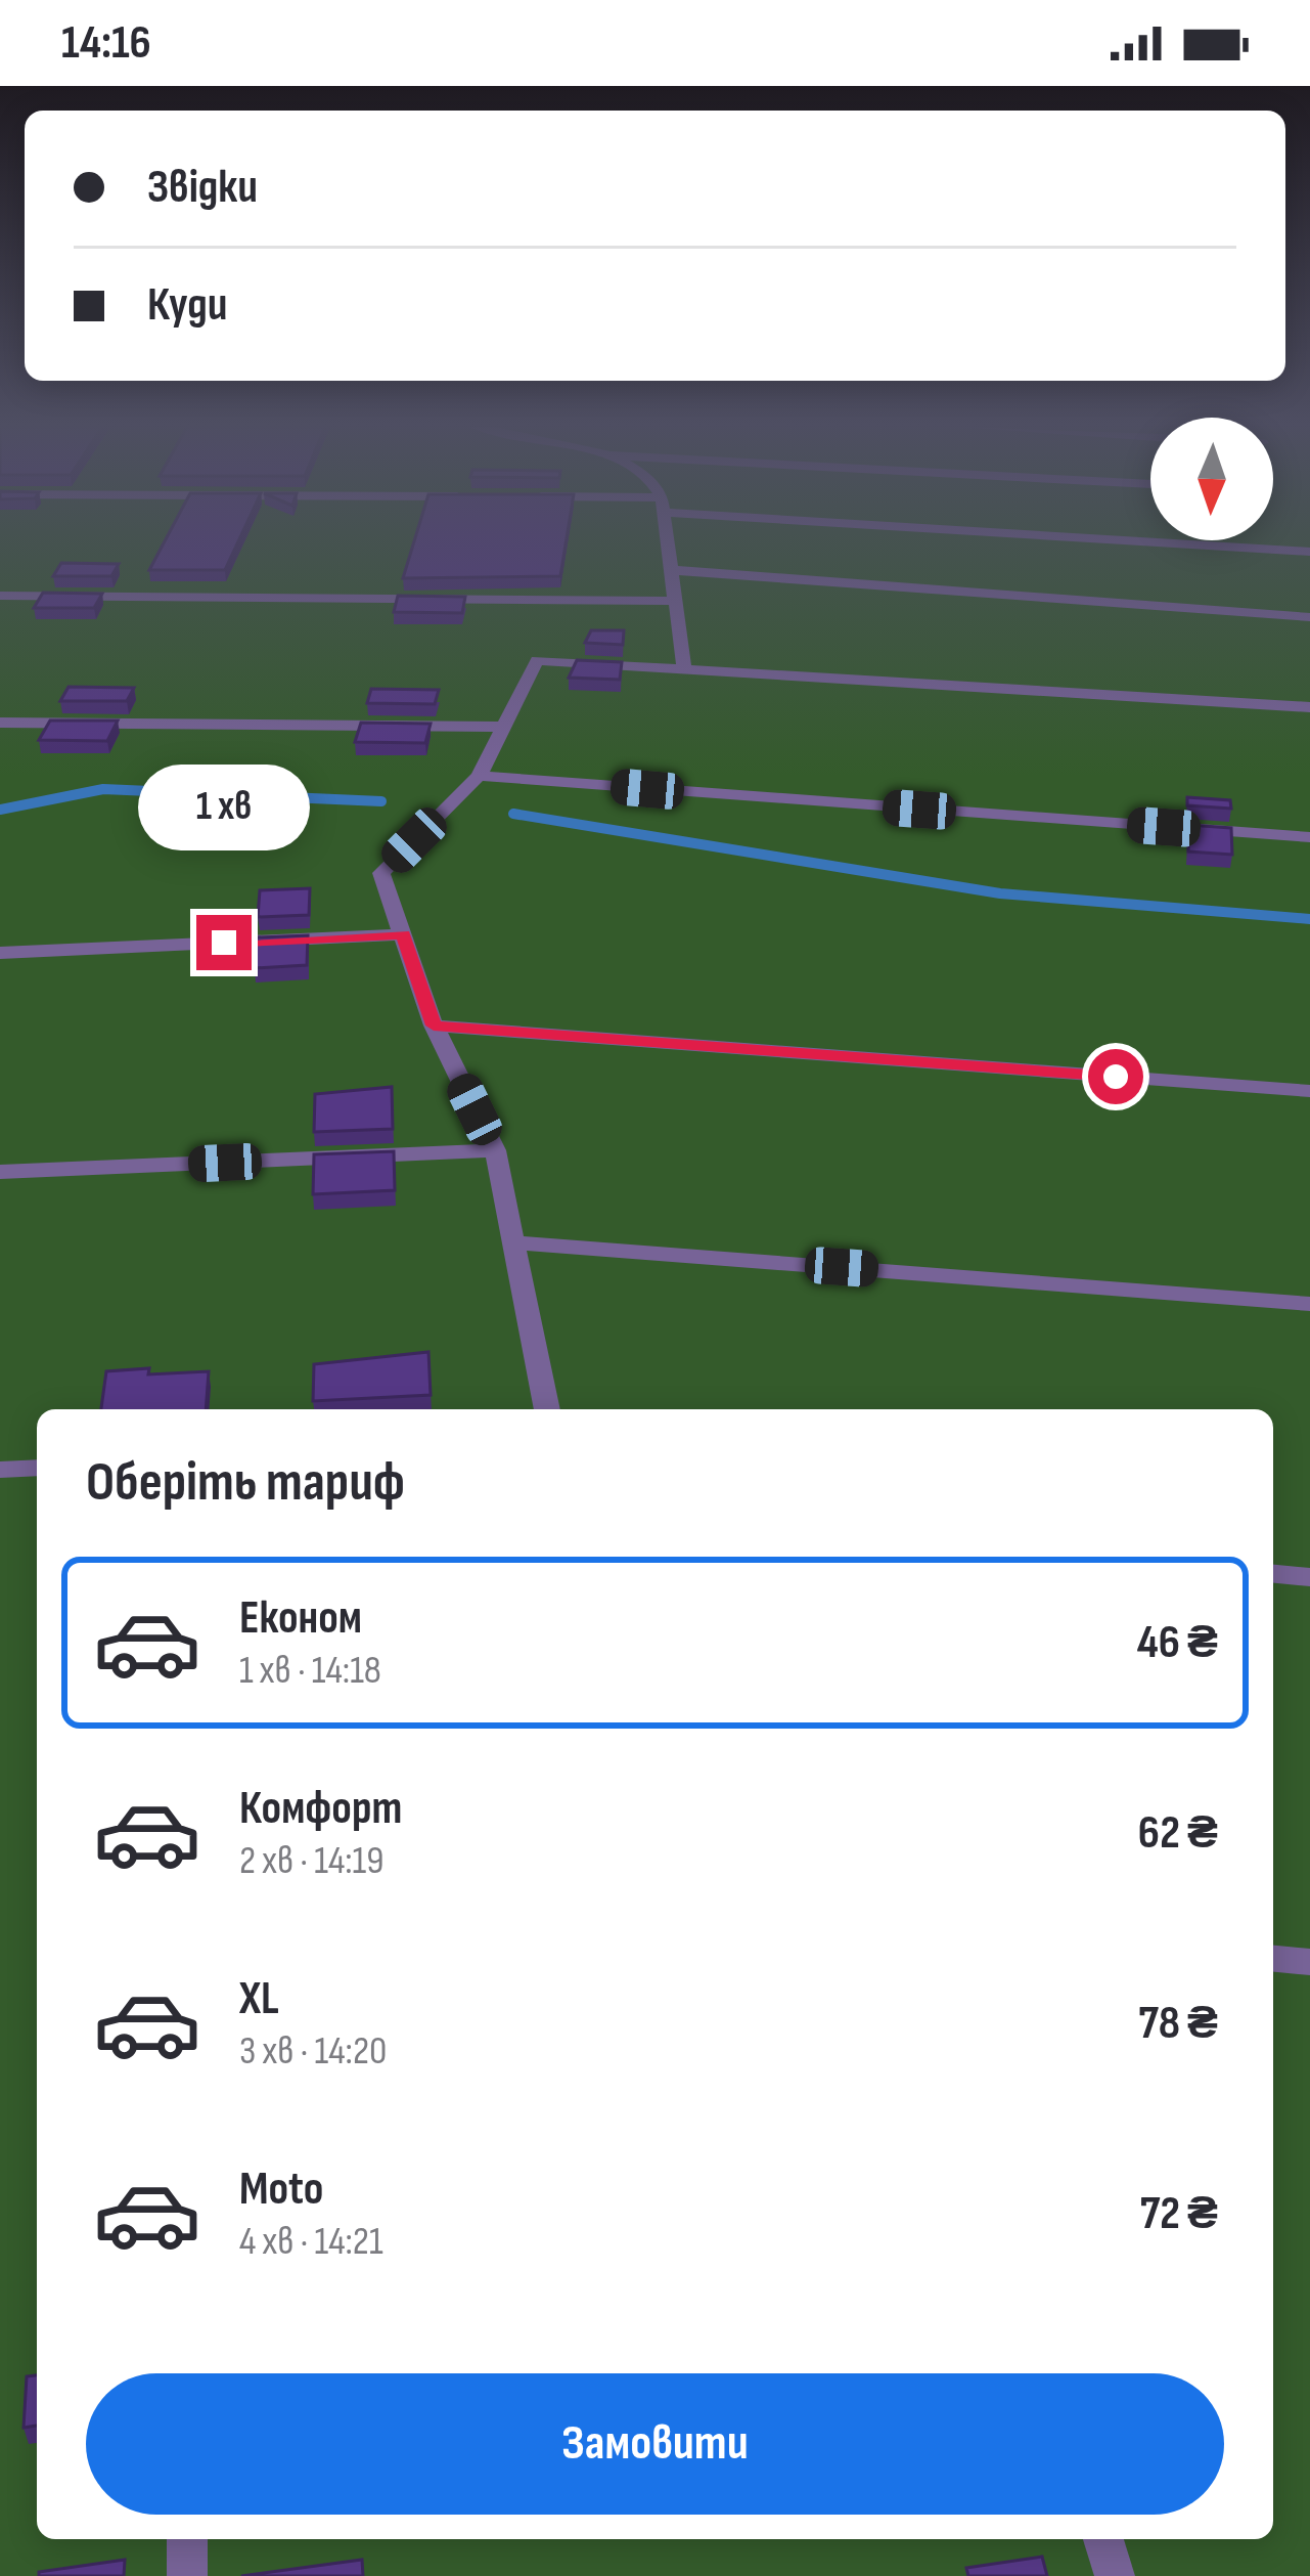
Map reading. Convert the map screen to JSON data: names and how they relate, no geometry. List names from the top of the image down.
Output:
{
  "north": "bottom",
  "page": {
    "status": "14:16",
    "banner": ["Звідки", "Куди"],
    "bubble": "1 хв",
    "heading": "Оберіть тариф",
    "list": [
      {
        "name": "Економ",
        "note": "1 хв · 14:18",
        "value": "46 ₴"
      },
      {
        "name": "Комфорт",
        "note": "2 хв · 14:19",
        "value": "62 ₴"
      },
      {
        "name": "XL",
        "note": "3 хв · 14:20",
        "value": "78 ₴"
      },
      {
        "name": "Moto",
        "note": "4 хв · 14:21",
        "value": "72 ₴"
      }
    ],
    "buttons": "Замовити"
  }
}
